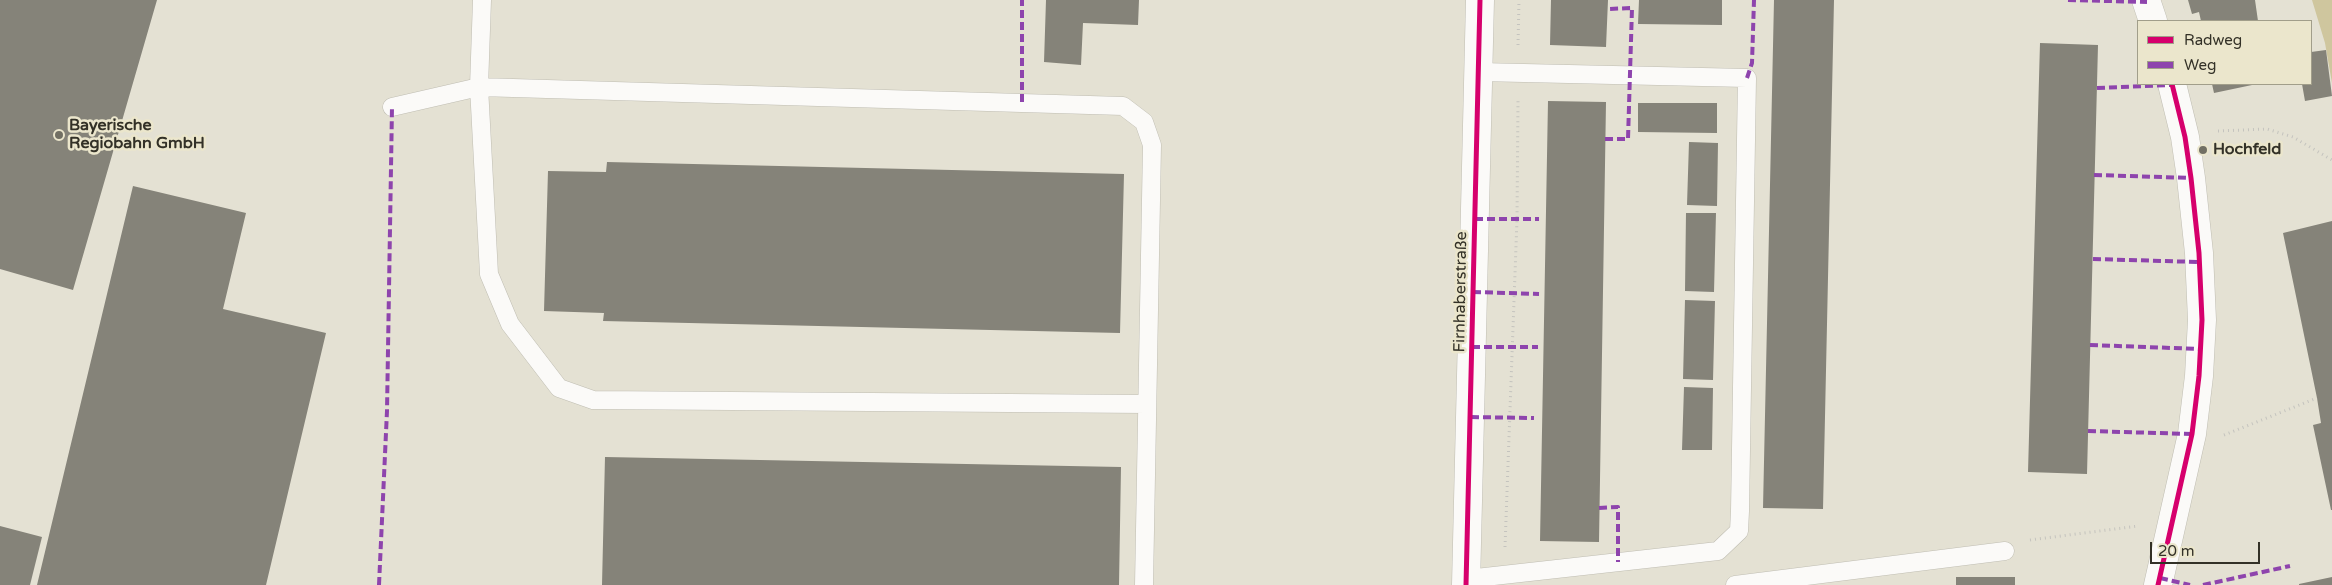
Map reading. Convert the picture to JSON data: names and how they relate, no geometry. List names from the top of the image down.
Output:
{
  "streets": {
    "street": ["Firnhaberstraße"]
  },
  "places": ["Bayerische Regiobahn GmbH", "Hochfeld"],
  "legend": ["Radweg", "Weg"],
  "scale_bar": "20 m"
}
